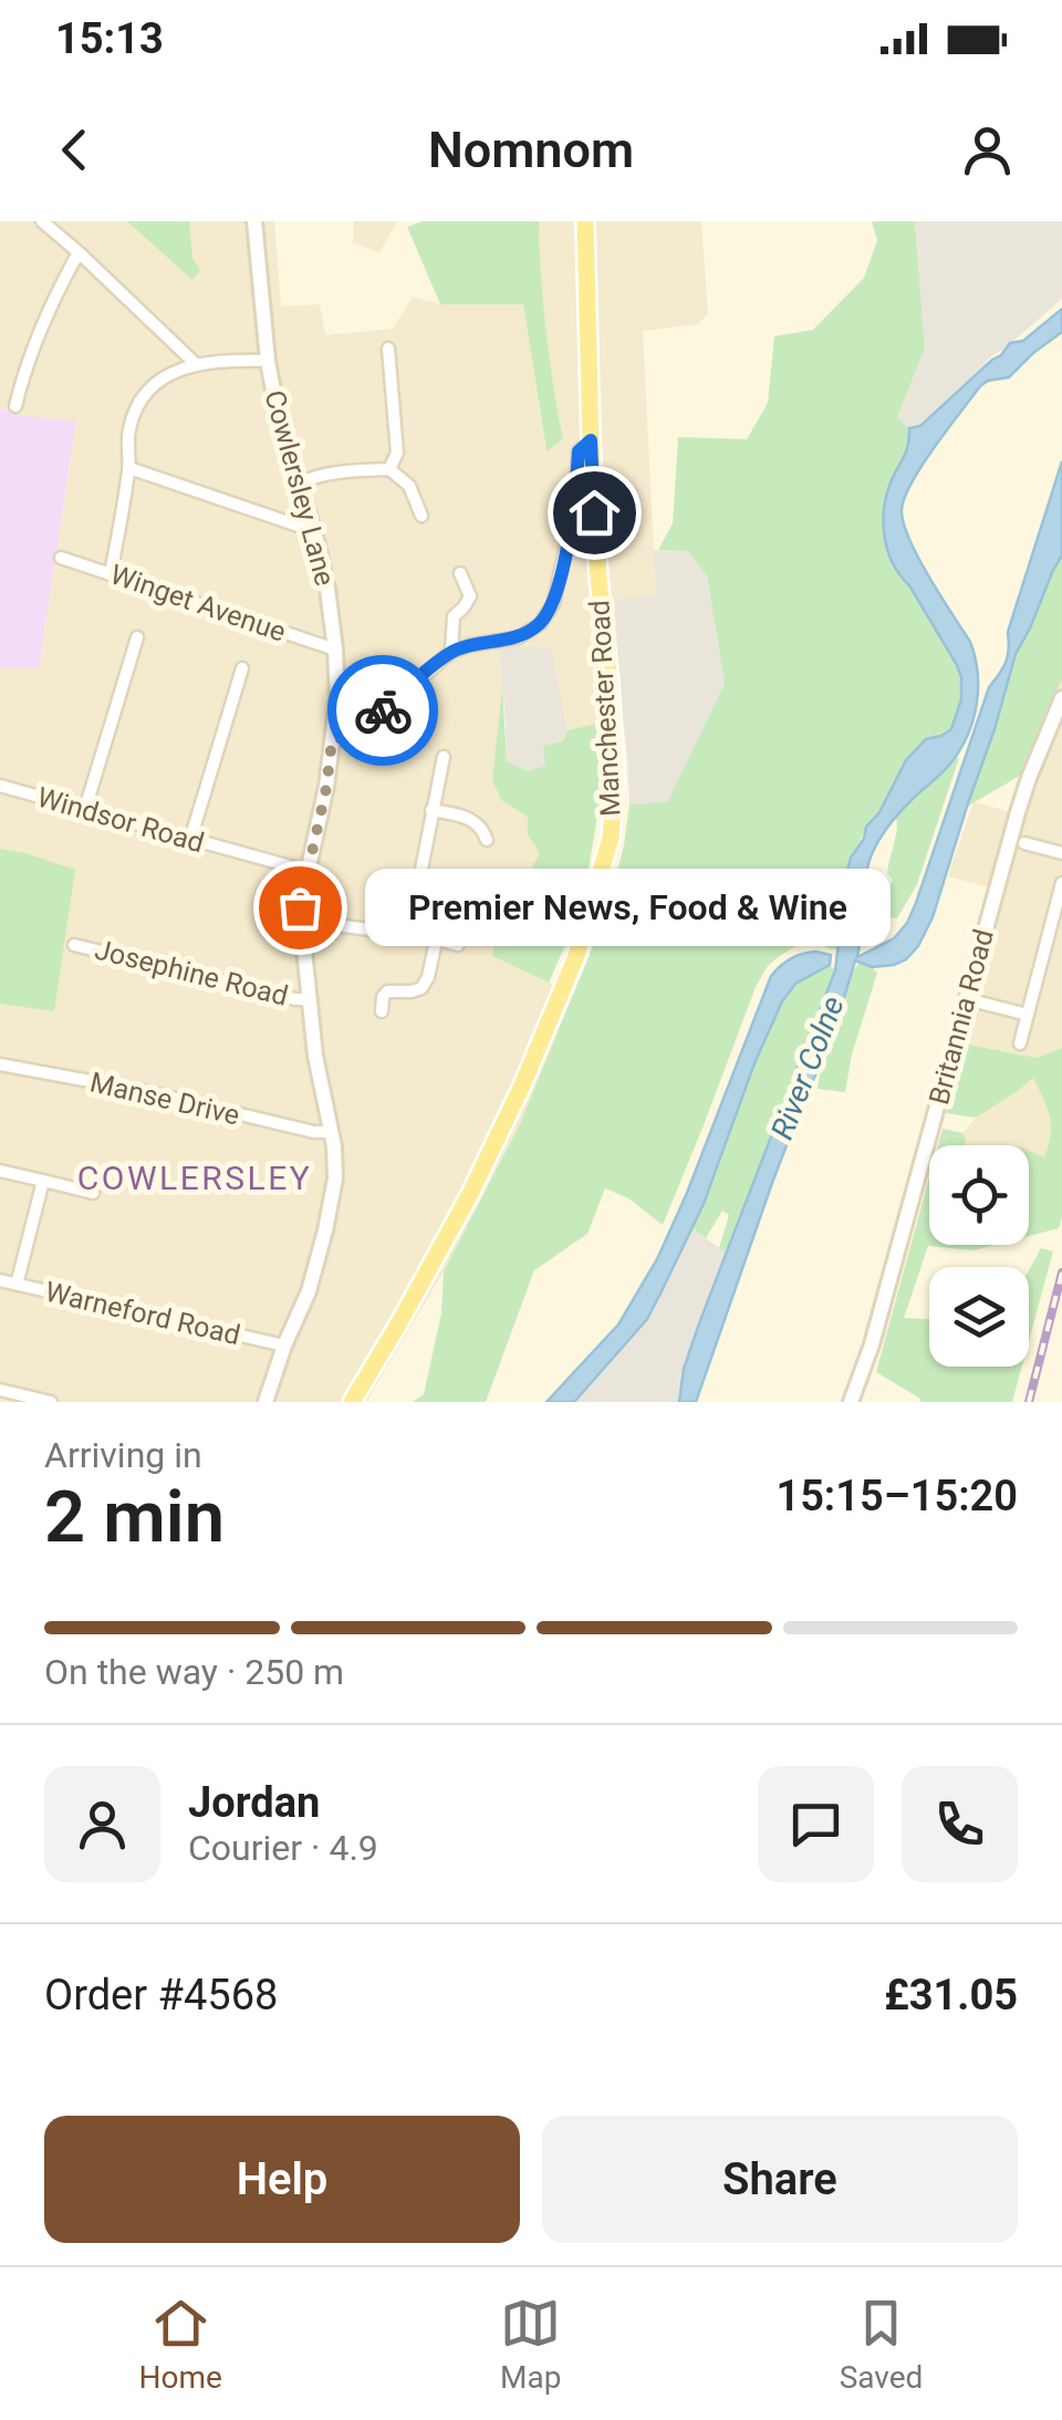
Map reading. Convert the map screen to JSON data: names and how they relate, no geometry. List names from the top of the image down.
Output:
{
  "streets": {
    "main road": ["Manchester Road"],
    "street": [
      "Cowlersley Lane",
      "Winget Avenue",
      "Windsor Road",
      "Josephine Road",
      "Britannia Road",
      "Manse Drive",
      "Warneford Road"
    ]
  },
  "crossings": [
    ["Cowlersley Lane", "Winget Avenue"],
    ["Cowlersley Lane", "Windsor Road"],
    ["Cowlersley Lane", "Josephine Road"],
    ["Cowlersley Lane", "Manse Drive"],
    ["Cowlersley Lane", "Warneford Road"]
  ],
  "districts": ["COWLERSLEY"],
  "water": ["River Colne"],
  "places": ["Premier News, Food & Wine"],
  "page": {
    "status": "15:13",
    "header": "Nomnom",
    "bubble": "Premier News, Food & Wine",
    "heading": ["2 min", "Arriving in", "15:15–15:20"],
    "panel": [
      "Jordan",
      "Courier · 4.9",
      "Order #4568",
      "£31.05"
    ],
    "bar": "On the way · 250 m",
    "buttons": ["Help", "Share"],
    "tabs": ["Home", "Map", "Saved"]
  }
}
